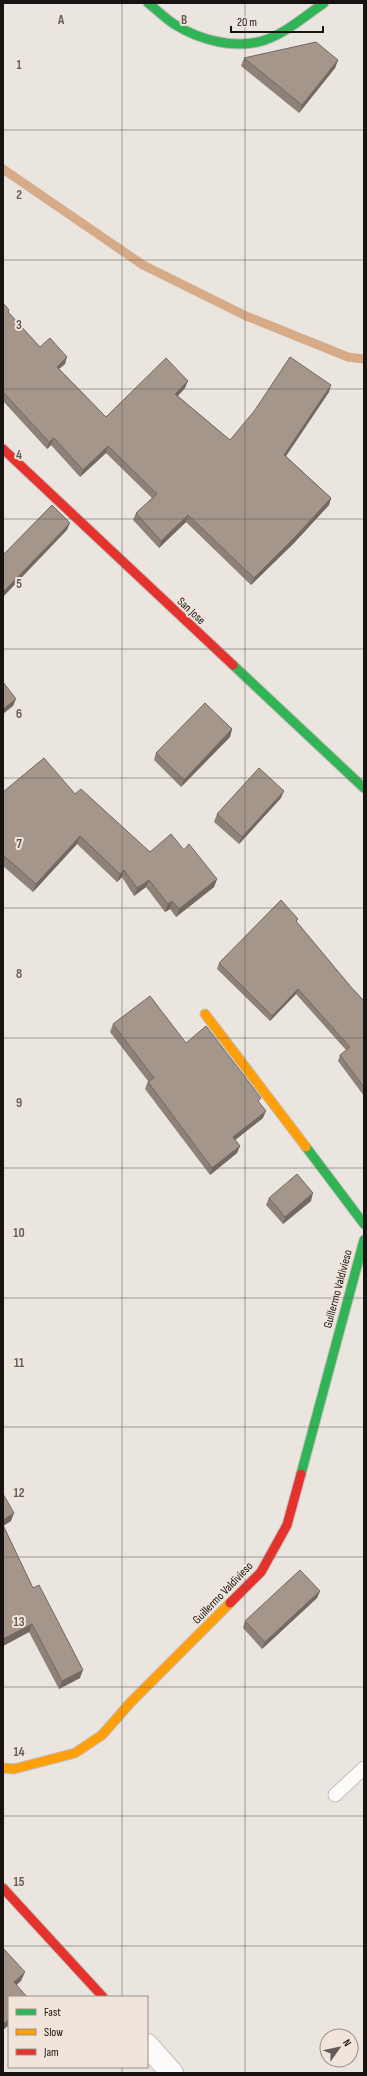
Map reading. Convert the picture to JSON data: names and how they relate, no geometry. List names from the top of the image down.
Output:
{
  "streets": {
    "street": ["San Jose", "Guillermo Valdivieso"]
  },
  "legend": ["Fast", "Slow", "Jam"],
  "scale_bar": "20 m",
  "north": "top right",
  "grid": {
    "columns": ["A", "B"],
    "rows": [
      "1",
      "2",
      "3",
      "4",
      "5",
      "6",
      "7",
      "8",
      "9",
      "10",
      "11",
      "12",
      "13",
      "14",
      "15"
    ]
  }
}
